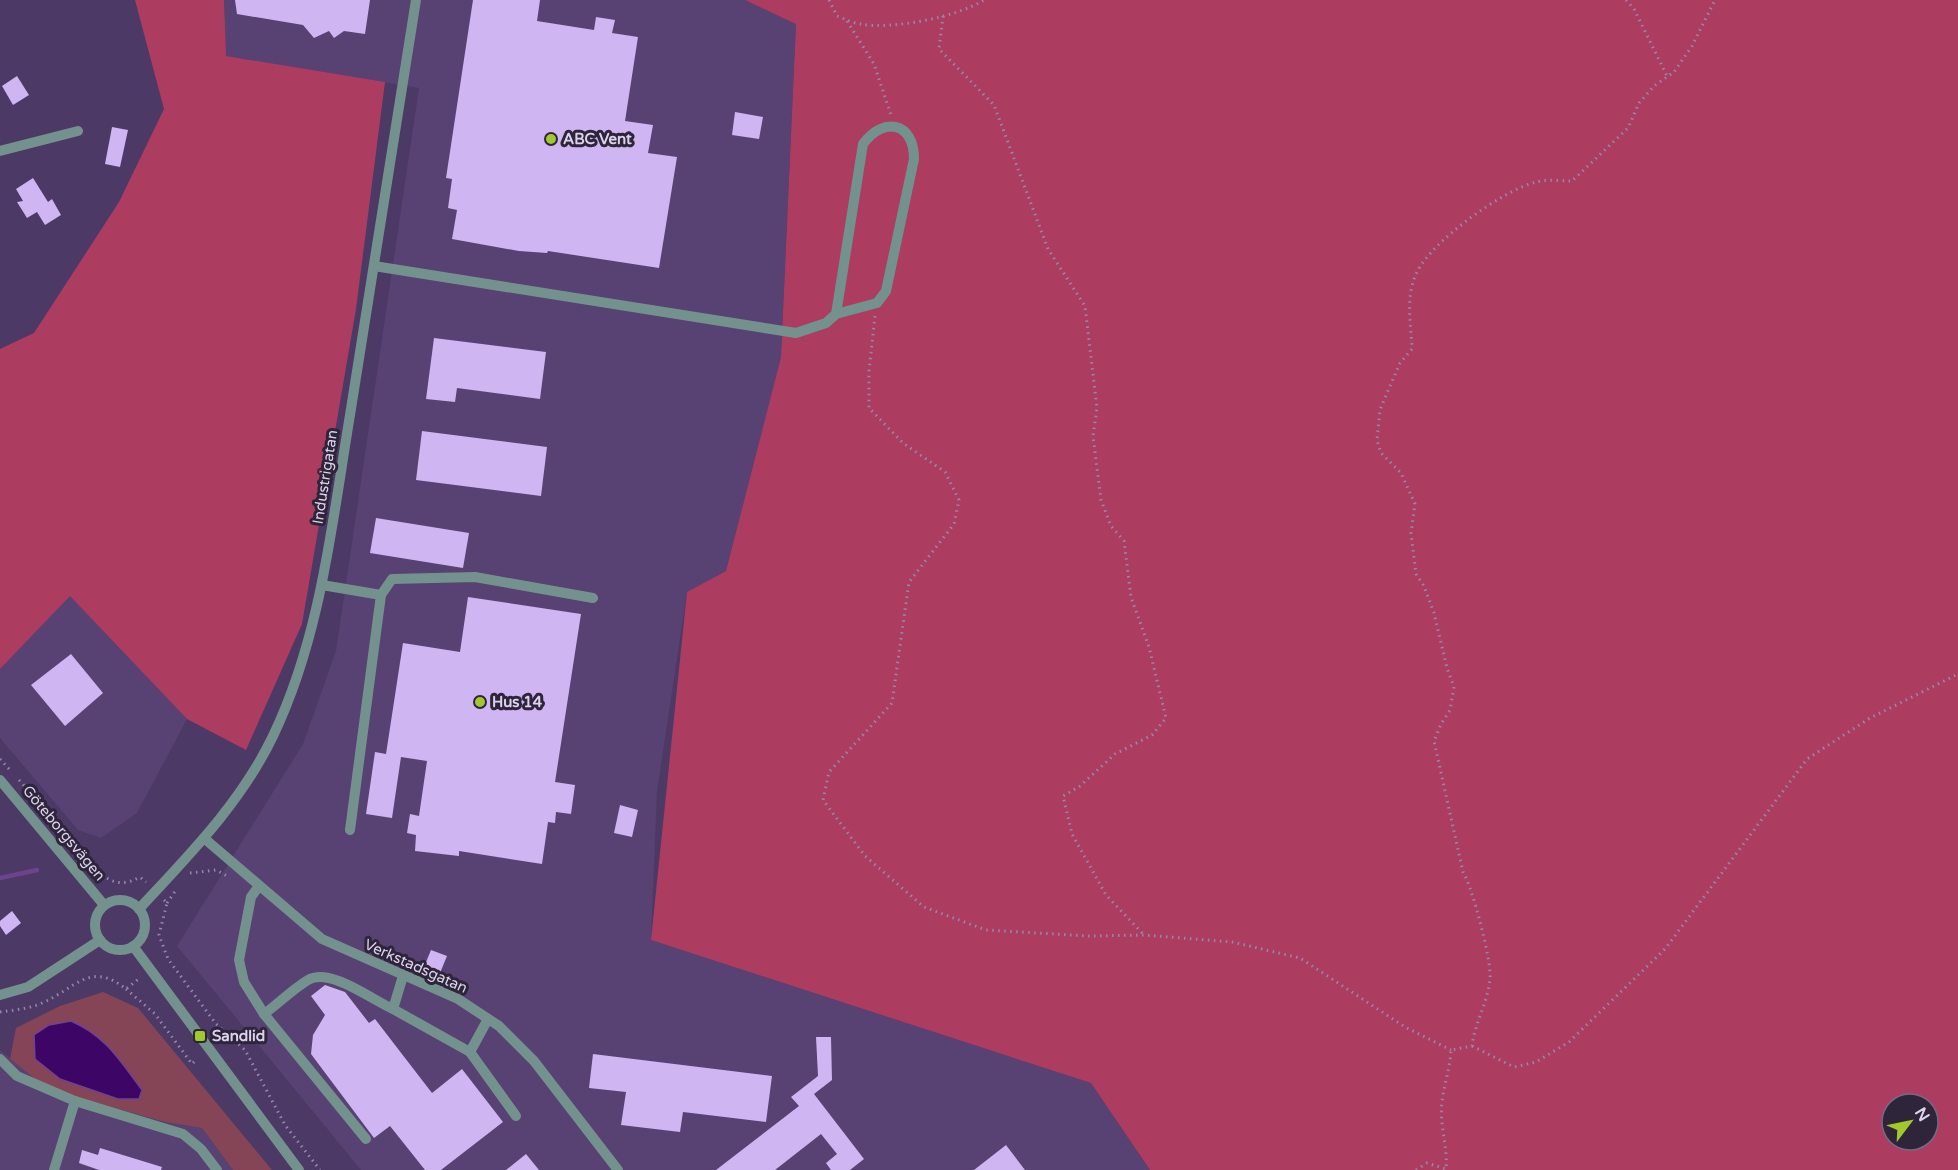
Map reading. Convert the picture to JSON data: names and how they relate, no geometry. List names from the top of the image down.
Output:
{
  "streets": {
    "street": ["Industrigatan", "Göteborgsvägen", "Verkstadsgatan"]
  },
  "crossings": [
    ["Industrigatan", "Göteborgsvägen"],
    ["Industrigatan", "Verkstadsgatan"]
  ],
  "places": {
    "other": ["ABC Vent", "Hus 14"],
    "transit": ["Sandlid"]
  },
  "north": "top right"
}
